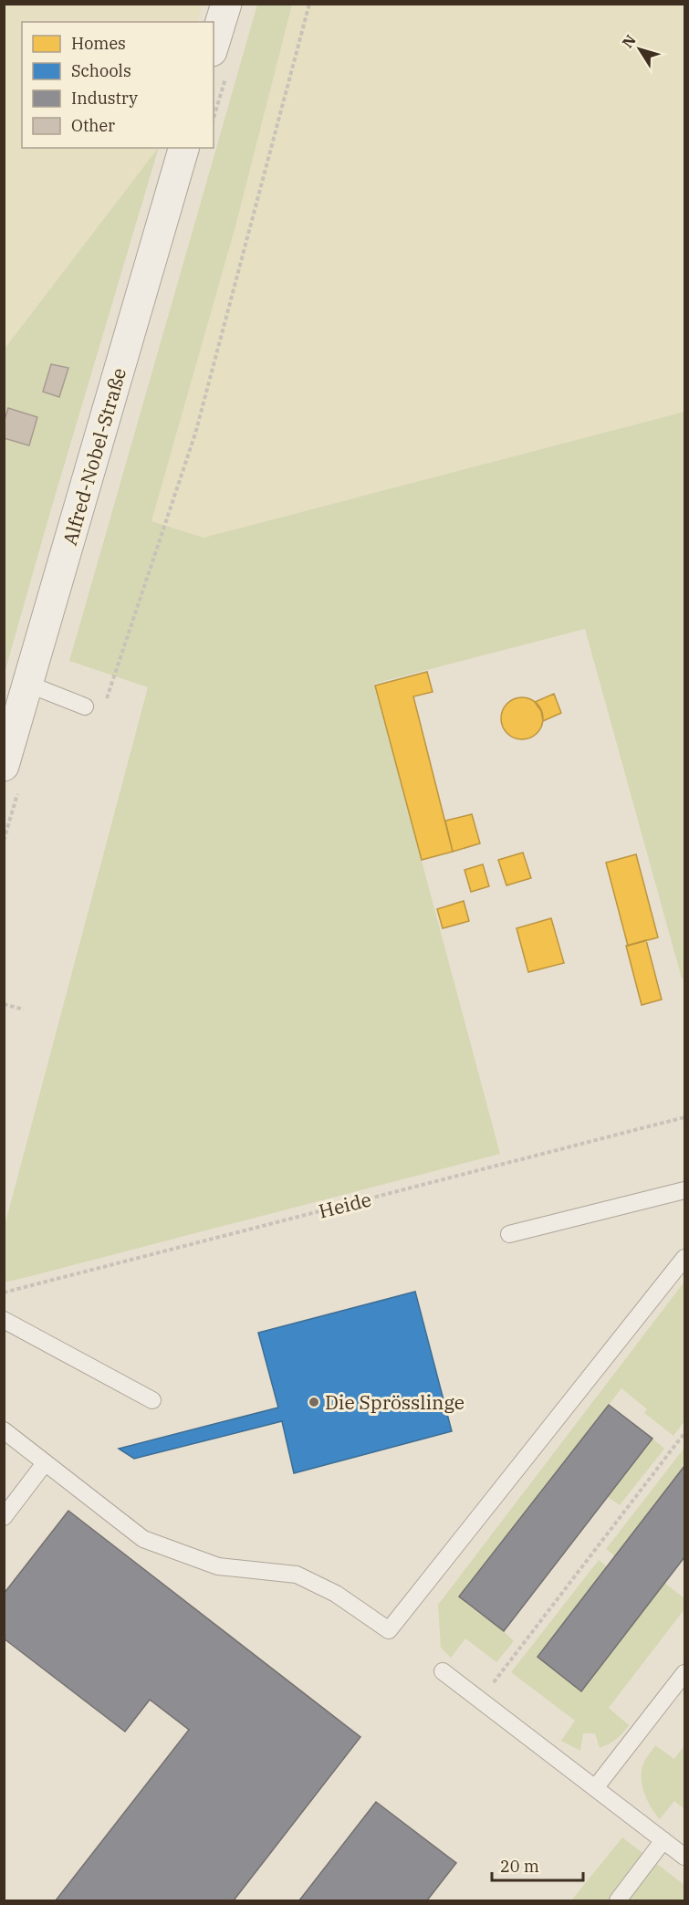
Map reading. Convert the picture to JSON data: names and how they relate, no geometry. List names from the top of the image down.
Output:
{
  "streets": {
    "street": ["Alfred-Nobel-Straße"],
    "path": ["Heide"]
  },
  "places": ["Die Sprösslinge"],
  "legend": [
    "Homes",
    "Schools",
    "Industry",
    "Other"
  ],
  "scale_bar": "20 m",
  "north": "top left"
}
